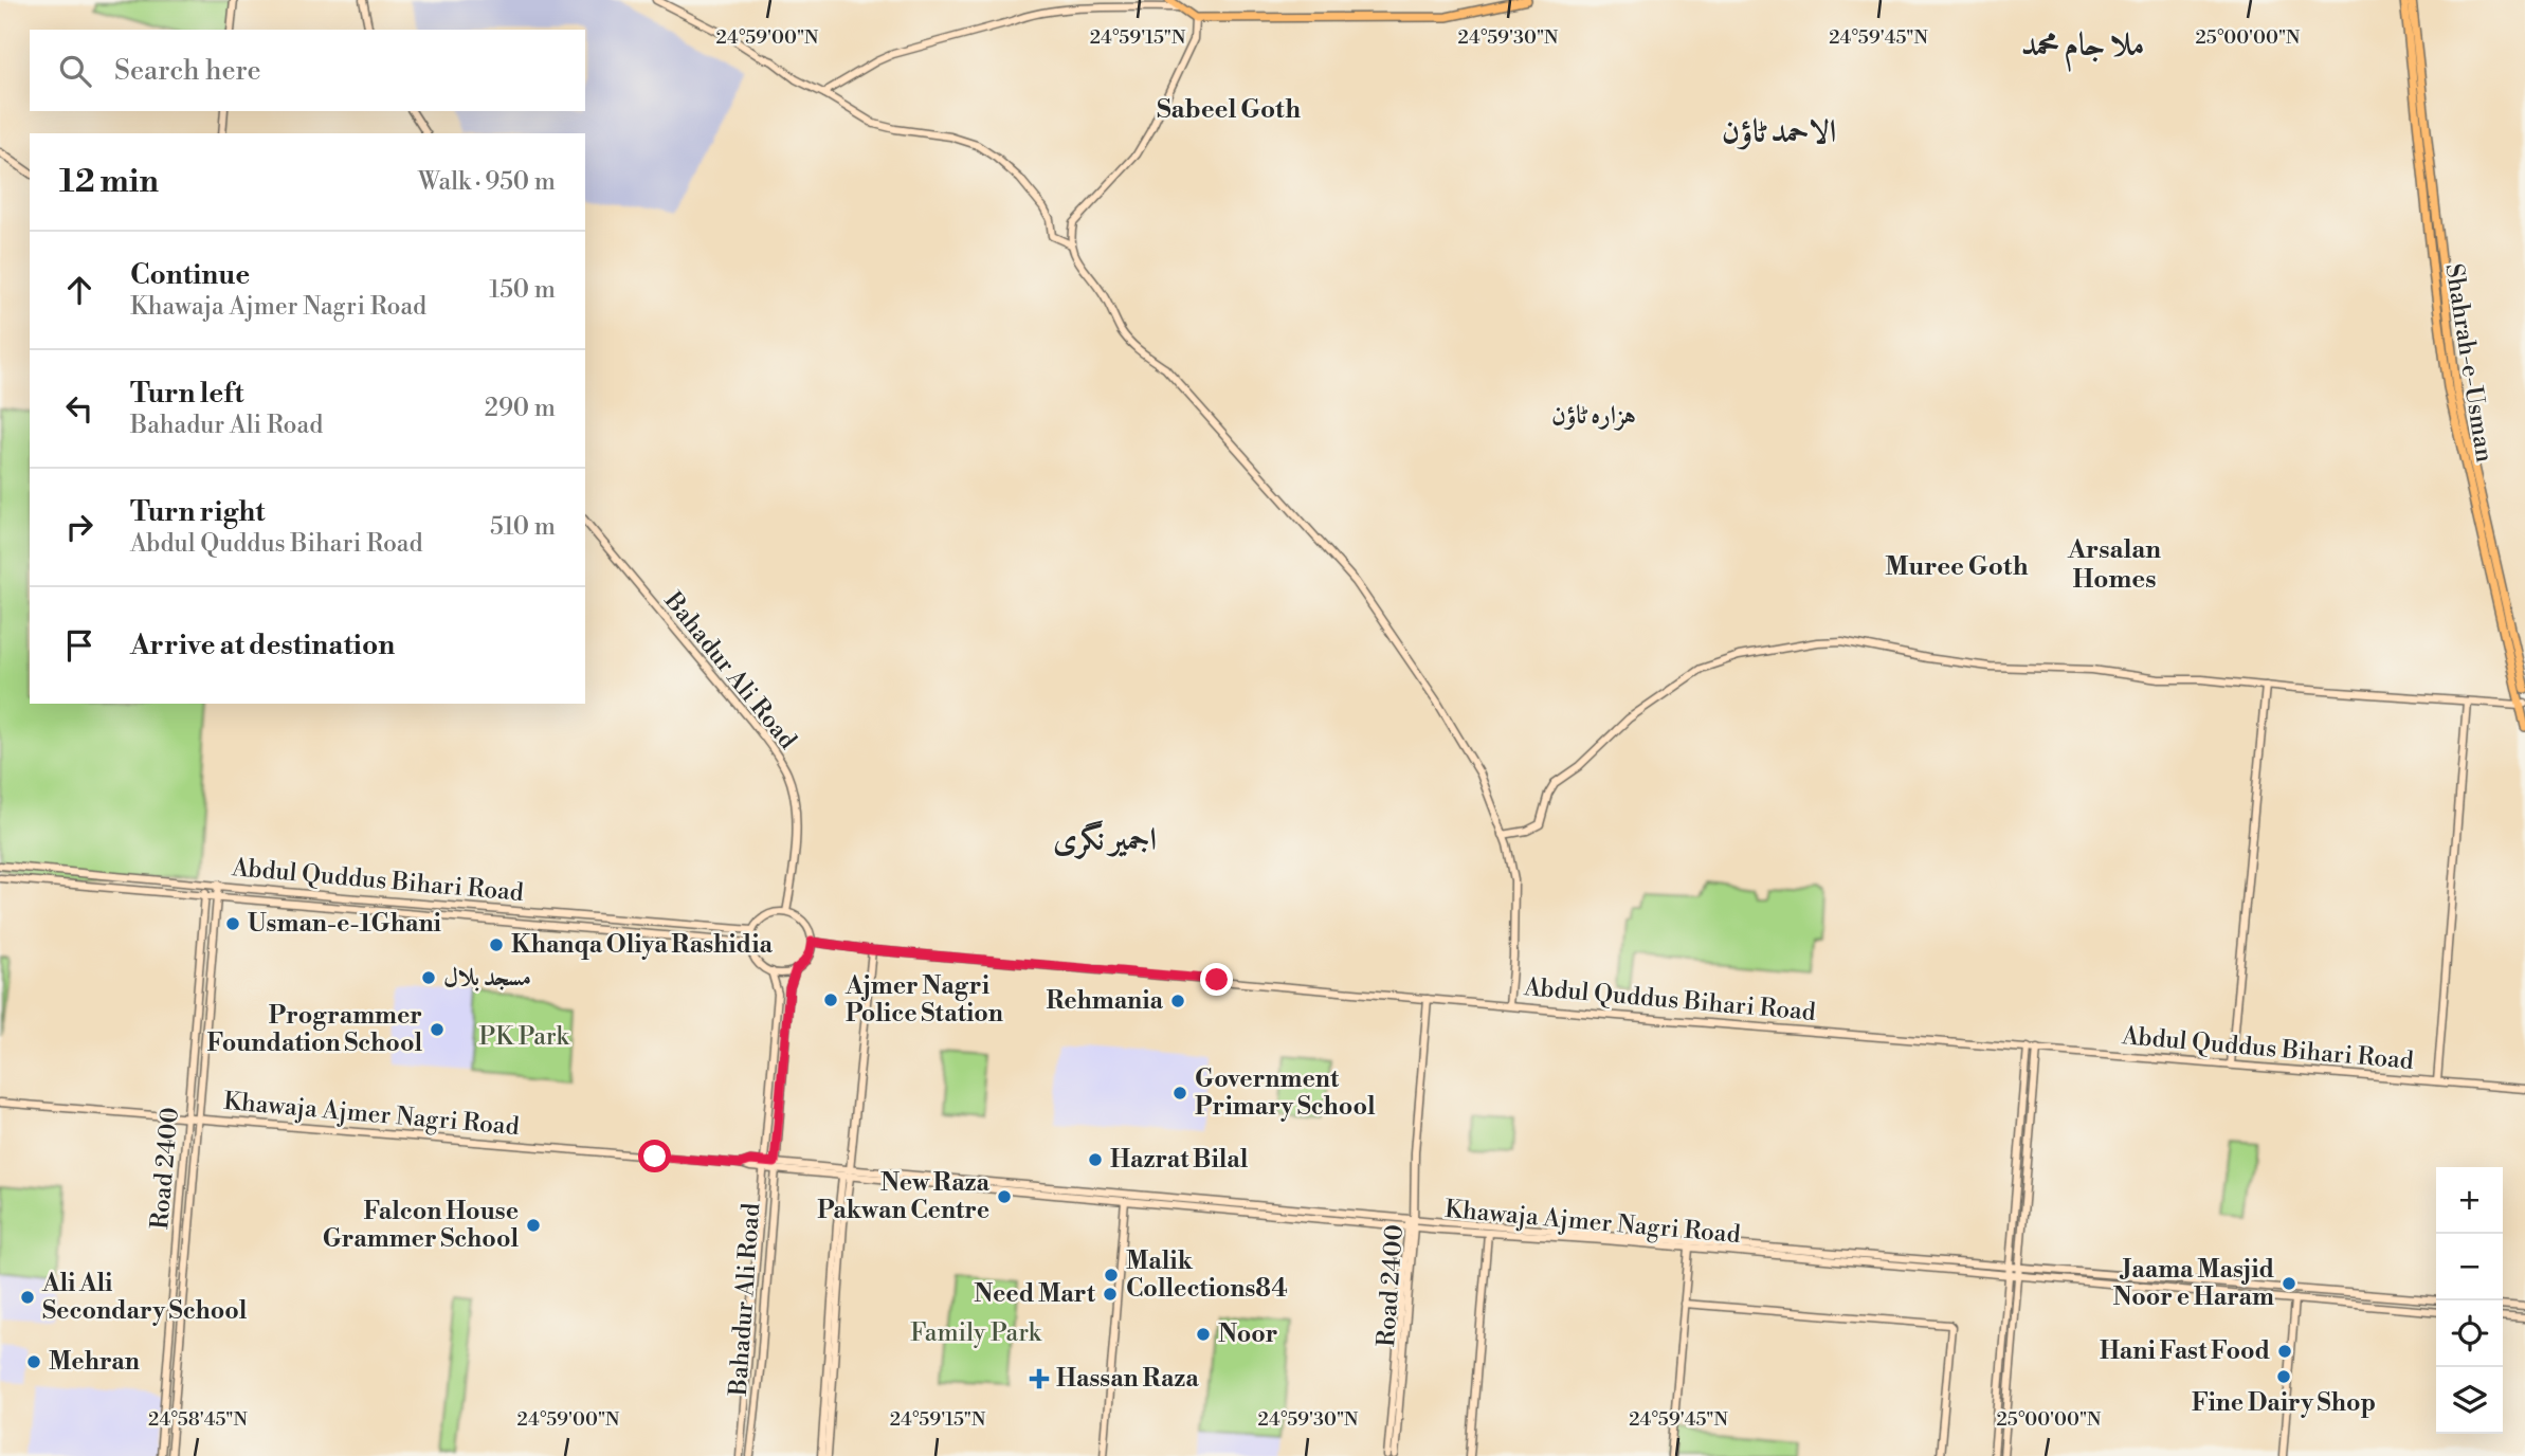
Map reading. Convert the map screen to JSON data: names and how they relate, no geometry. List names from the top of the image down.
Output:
{
  "streets": {
    "main road": [
      "Shahrah-e-Usman",
      "Bahadur Ali Road",
      "Abdul Quddus Bihari Road",
      "Khawaja Ajmer Nagri Road",
      "Road 2400"
    ]
  },
  "crossings": [
    ["Bahadur Ali Road", "Abdul Quddus Bihari Road"],
    ["Bahadur Ali Road", "Khawaja Ajmer Nagri Road"],
    ["Abdul Quddus Bihari Road", "Road 2400"],
    ["Khawaja Ajmer Nagri Road", "Road 2400"]
  ],
  "districts": [
    "ملا جام محمد",
    "Sabeel Goth",
    "الاحمد ٹاؤن",
    "ہزارہ ٹاؤن",
    "Arsalan Homes",
    "Muree Goth",
    "اجمیر نگری"
  ],
  "parks": ["PK Park", "Family Park"],
  "places": {
    "other": [
      "Usman-e-1Ghani",
      "Khanqa Oliya Rashidia",
      "مسجد بلال",
      "Ajmer Nagri Police Station",
      "Rehmania",
      "Programmer Foundation School",
      "Government Primary School",
      "Hazrat Bilal",
      "New Raza Pakwan Centre",
      "Falcon House Grammer School",
      "Malik Collections84",
      "Jaama Masjid Noor e Haram",
      "Need Mart",
      "Ali Ali Secondary School",
      "Noor",
      "Hani Fast Food",
      "Mehran",
      "Fine Dairy Shop"
    ],
    "health": ["Hassan Raza"]
  },
  "page": {
    "search": "Search here",
    "heading": ["12 min", "Walk · 950 m"],
    "list": [
      ["Continue", "Khawaja Ajmer Nagri Road", "150 m"],
      ["Turn left", "Bahadur Ali Road", "290 m"],
      ["Turn right", "Abdul Quddus Bihari Road", "510 m"],
      "Arrive at destination"
    ],
    "map_buttons": ["+", "−"]
  },
  "coordinates": [
    "24°59'00\"N",
    "24°59'15\"N",
    "24°59'30\"N",
    "24°59'45\"N",
    "25°00'00\"N",
    "24°58'45\"N"
  ]
}
